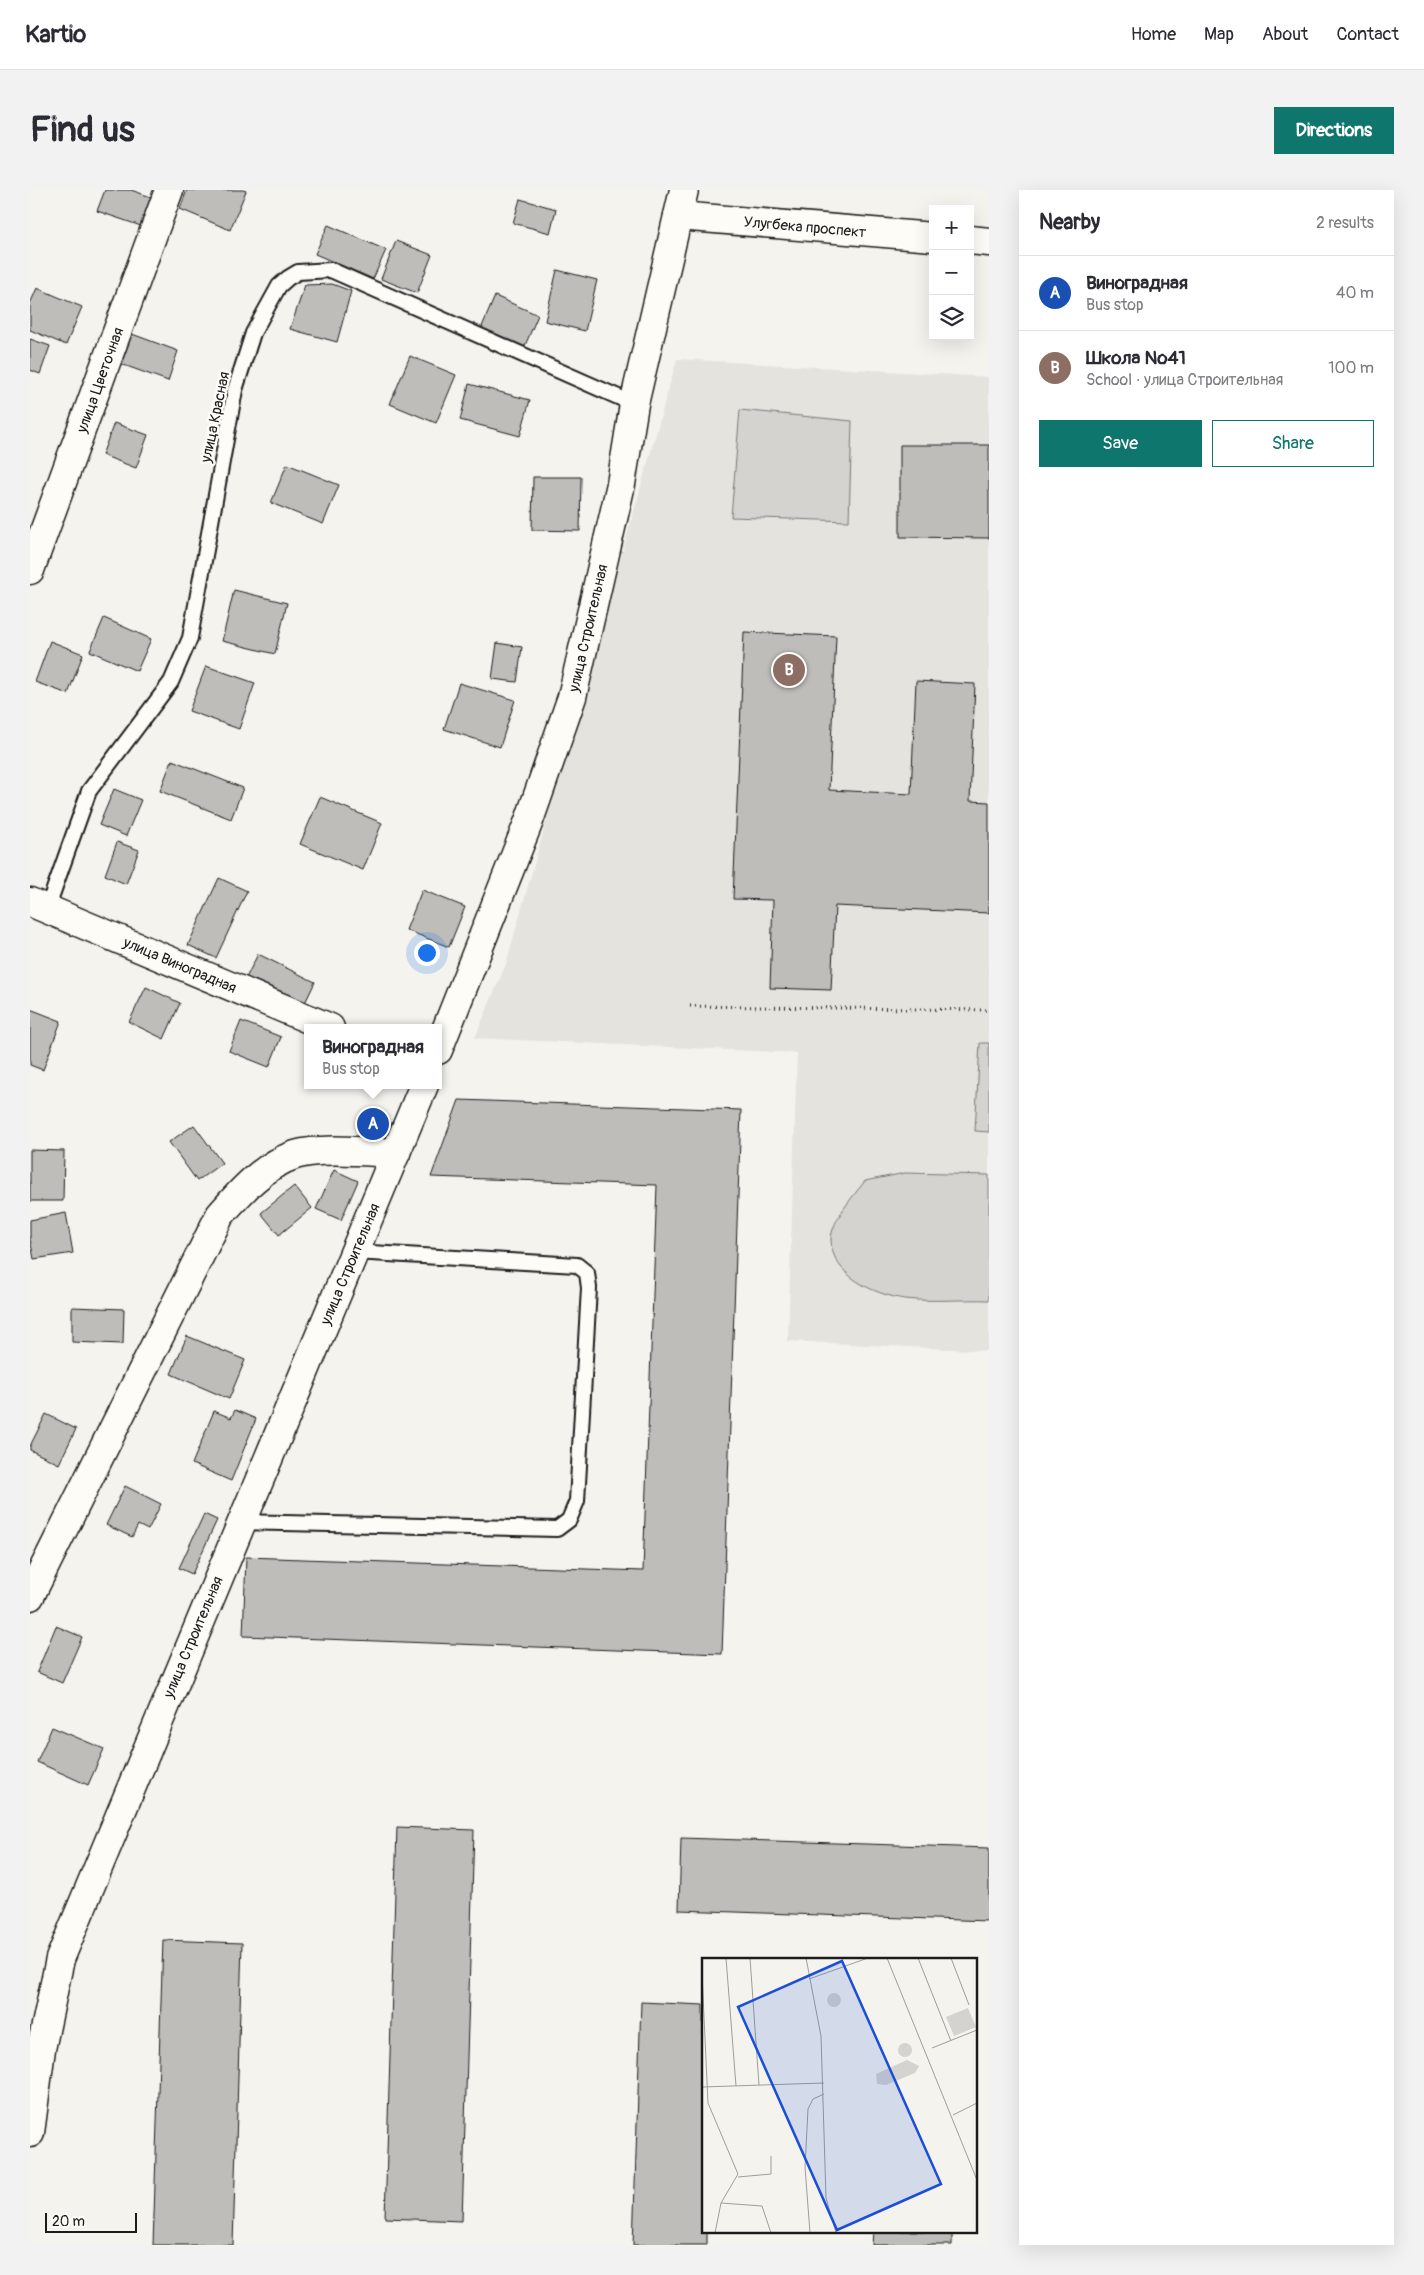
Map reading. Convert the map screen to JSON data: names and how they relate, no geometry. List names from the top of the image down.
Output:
{
  "streets": {
    "street": [
      "Улугбека проспект",
      "улица Цветочная",
      "улица Строительная",
      "улица Виноградная"
    ],
    "lane": ["улица Красная"]
  },
  "crossings": [
    ["Улугбека проспект", "улица Строительная"],
    ["улица Красная", "улица Строительная"],
    ["улица Красная", "улица Виноградная"]
  ],
  "scale_bar": "20 m",
  "page": {
    "header": "Kartio",
    "nav": [
      "Home",
      "Map",
      "About",
      "Contact"
    ],
    "buttons": [
      "Directions",
      ["Save", "Share"]
    ],
    "title": "Find us",
    "heading": ["Nearby", "2 results"],
    "map_buttons": ["+", "−"],
    "list": [
      {
        "mark": "A",
        "name": "Виноградная",
        "note": "Bus stop",
        "value": "40 m"
      },
      {
        "mark": "B",
        "name": "Школа №41",
        "note": "School · улица Строительная",
        "value": "100 m"
      }
    ],
    "pins": ["B", "A"],
    "popup": ["Виноградная", "Bus stop"],
    "scale": "20 m"
  }
}
